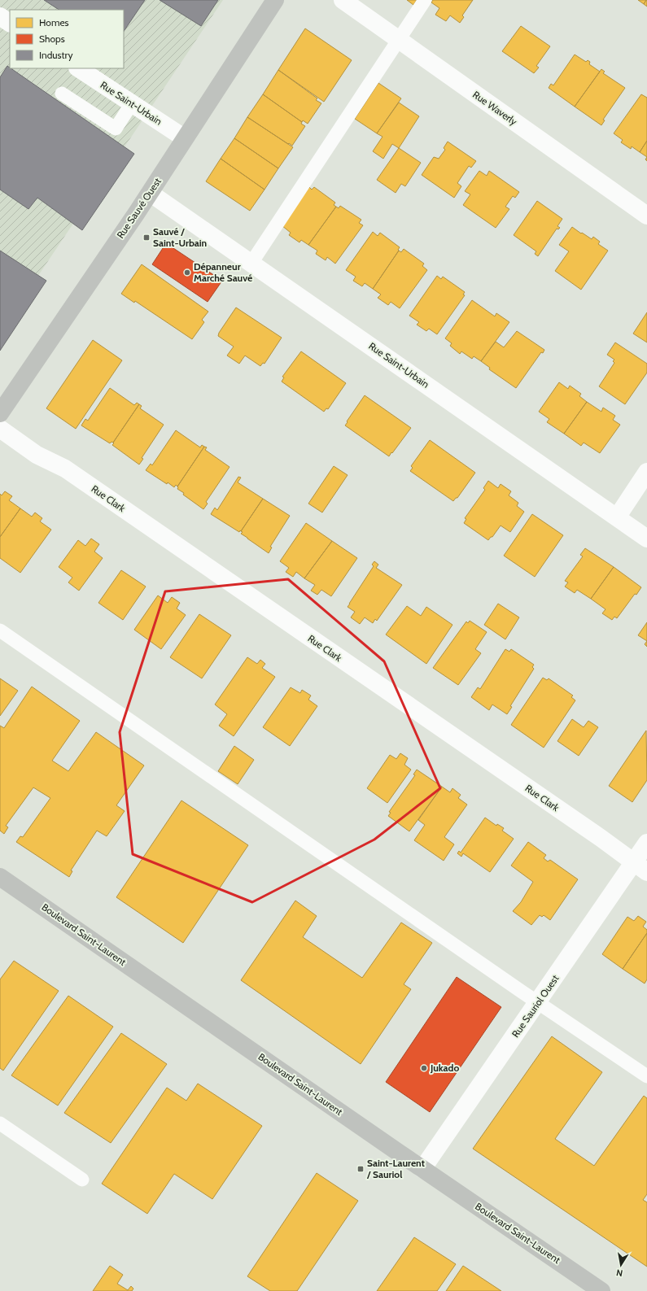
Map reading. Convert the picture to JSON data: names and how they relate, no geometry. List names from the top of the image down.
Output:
{
  "streets": {
    "main road": ["Rue Sauvé Ouest", "Boulevard Saint-Laurent"],
    "street": [
      "Rue Saint-Urbain",
      "Rue Waverly",
      "Rue Clark",
      "Rue Sauriol Ouest"
    ]
  },
  "crossings": [
    ["Rue Saint-Urbain", "Rue Sauvé Ouest"],
    ["Rue Clark", "Rue Sauriol Ouest"],
    ["Boulevard Saint-Laurent", "Rue Sauriol Ouest"]
  ],
  "places": {
    "transit": ["Sauvé / Saint-Urbain", "Saint-Laurent / Sauriol"],
    "other": ["Dépanneur Marché Sauvé", "Jukado"]
  },
  "legend": ["Homes", "Shops", "Industry"],
  "north": "bottom"
}
